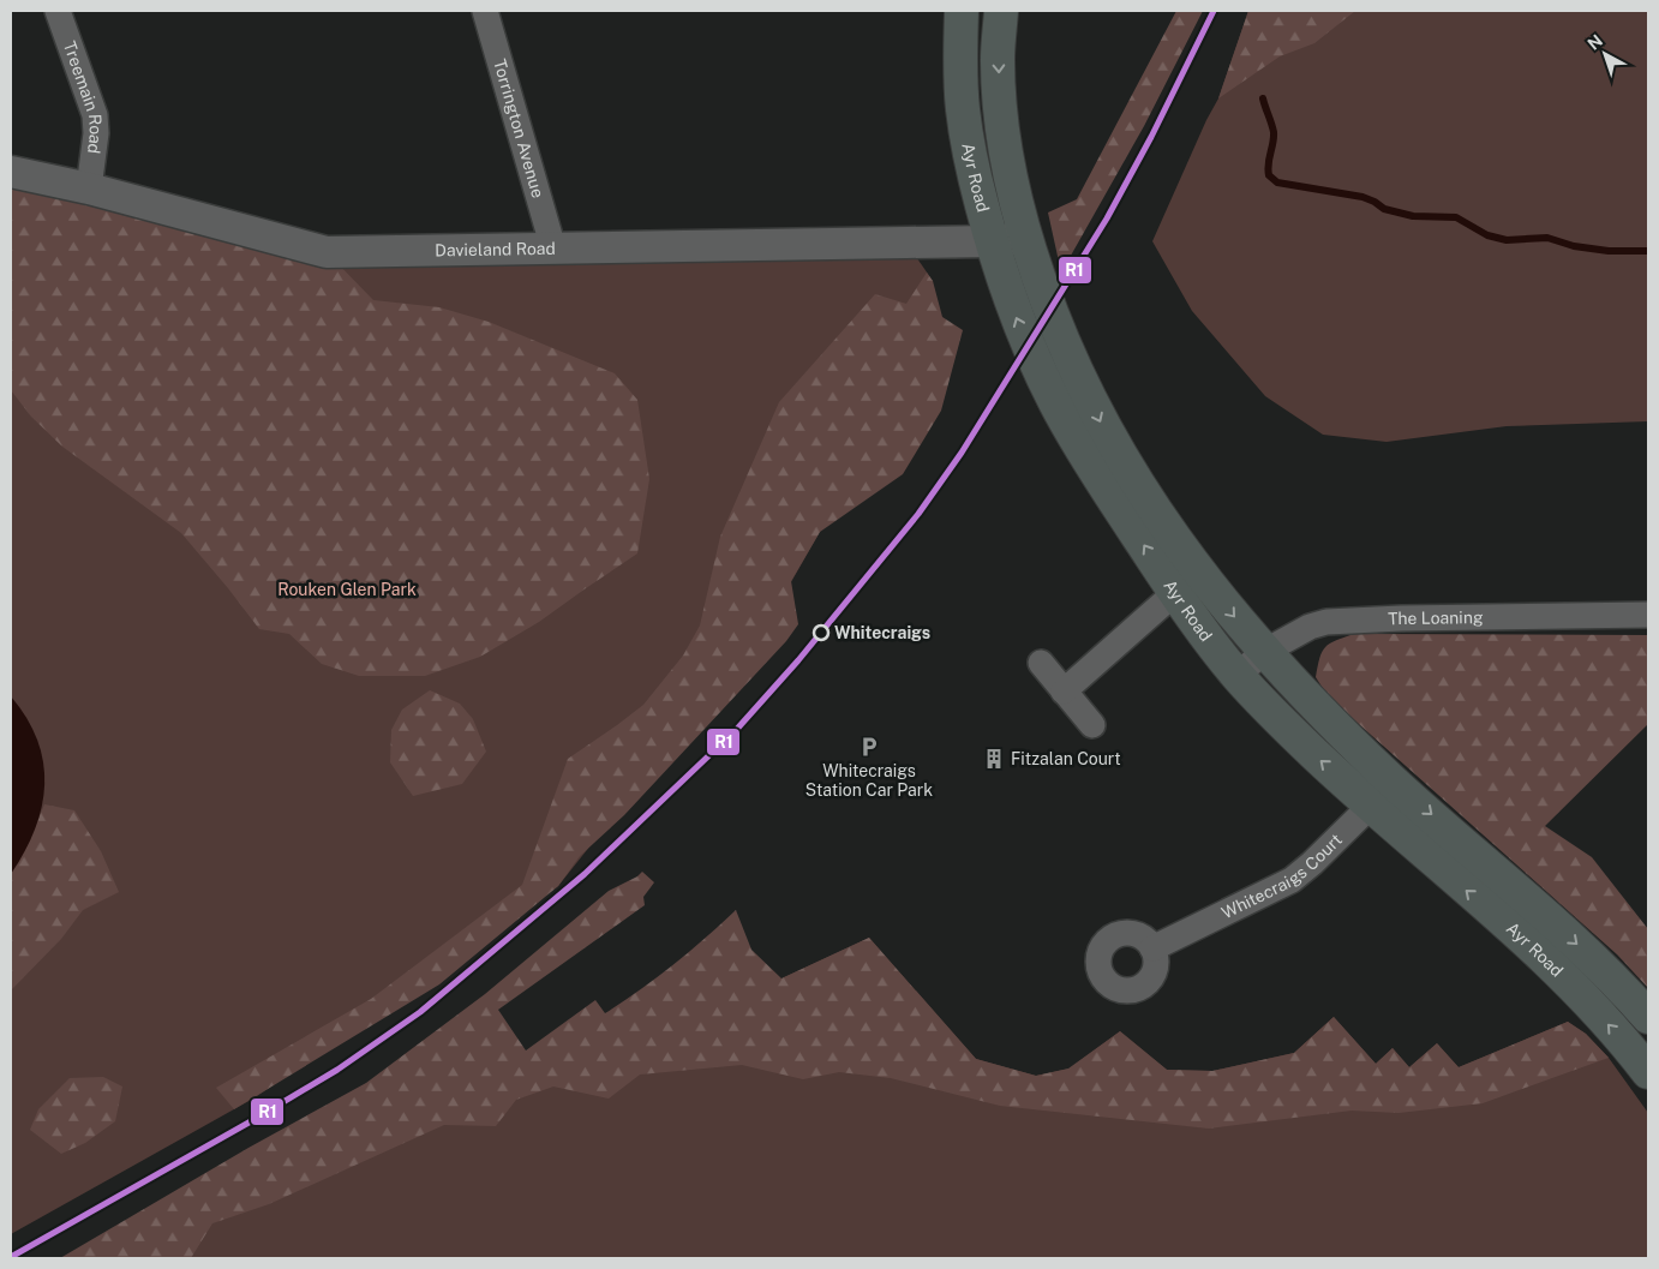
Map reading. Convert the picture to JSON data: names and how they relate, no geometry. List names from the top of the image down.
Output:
{
  "streets": {
    "main road": ["Ayr Road"],
    "street": [
      "Treemain Road",
      "Torrington Avenue",
      "Davieland Road",
      "The Loaning",
      "Whitecraigs Court"
    ]
  },
  "crossings": [
    ["Treemain Road", "Davieland Road"],
    ["Torrington Avenue", "Davieland Road"],
    ["Ayr Road", "Davieland Road"],
    ["Ayr Road", "The Loaning"],
    ["Ayr Road", "Whitecraigs Court"]
  ],
  "parks": ["Rouken Glen Park"],
  "places": {
    "other": ["Whitecraigs"],
    "parking": ["Whitecraigs Station Car Park"],
    "building": ["Fitzalan Court"]
  },
  "lines": ["transit line R1"],
  "north": "top left"
}
